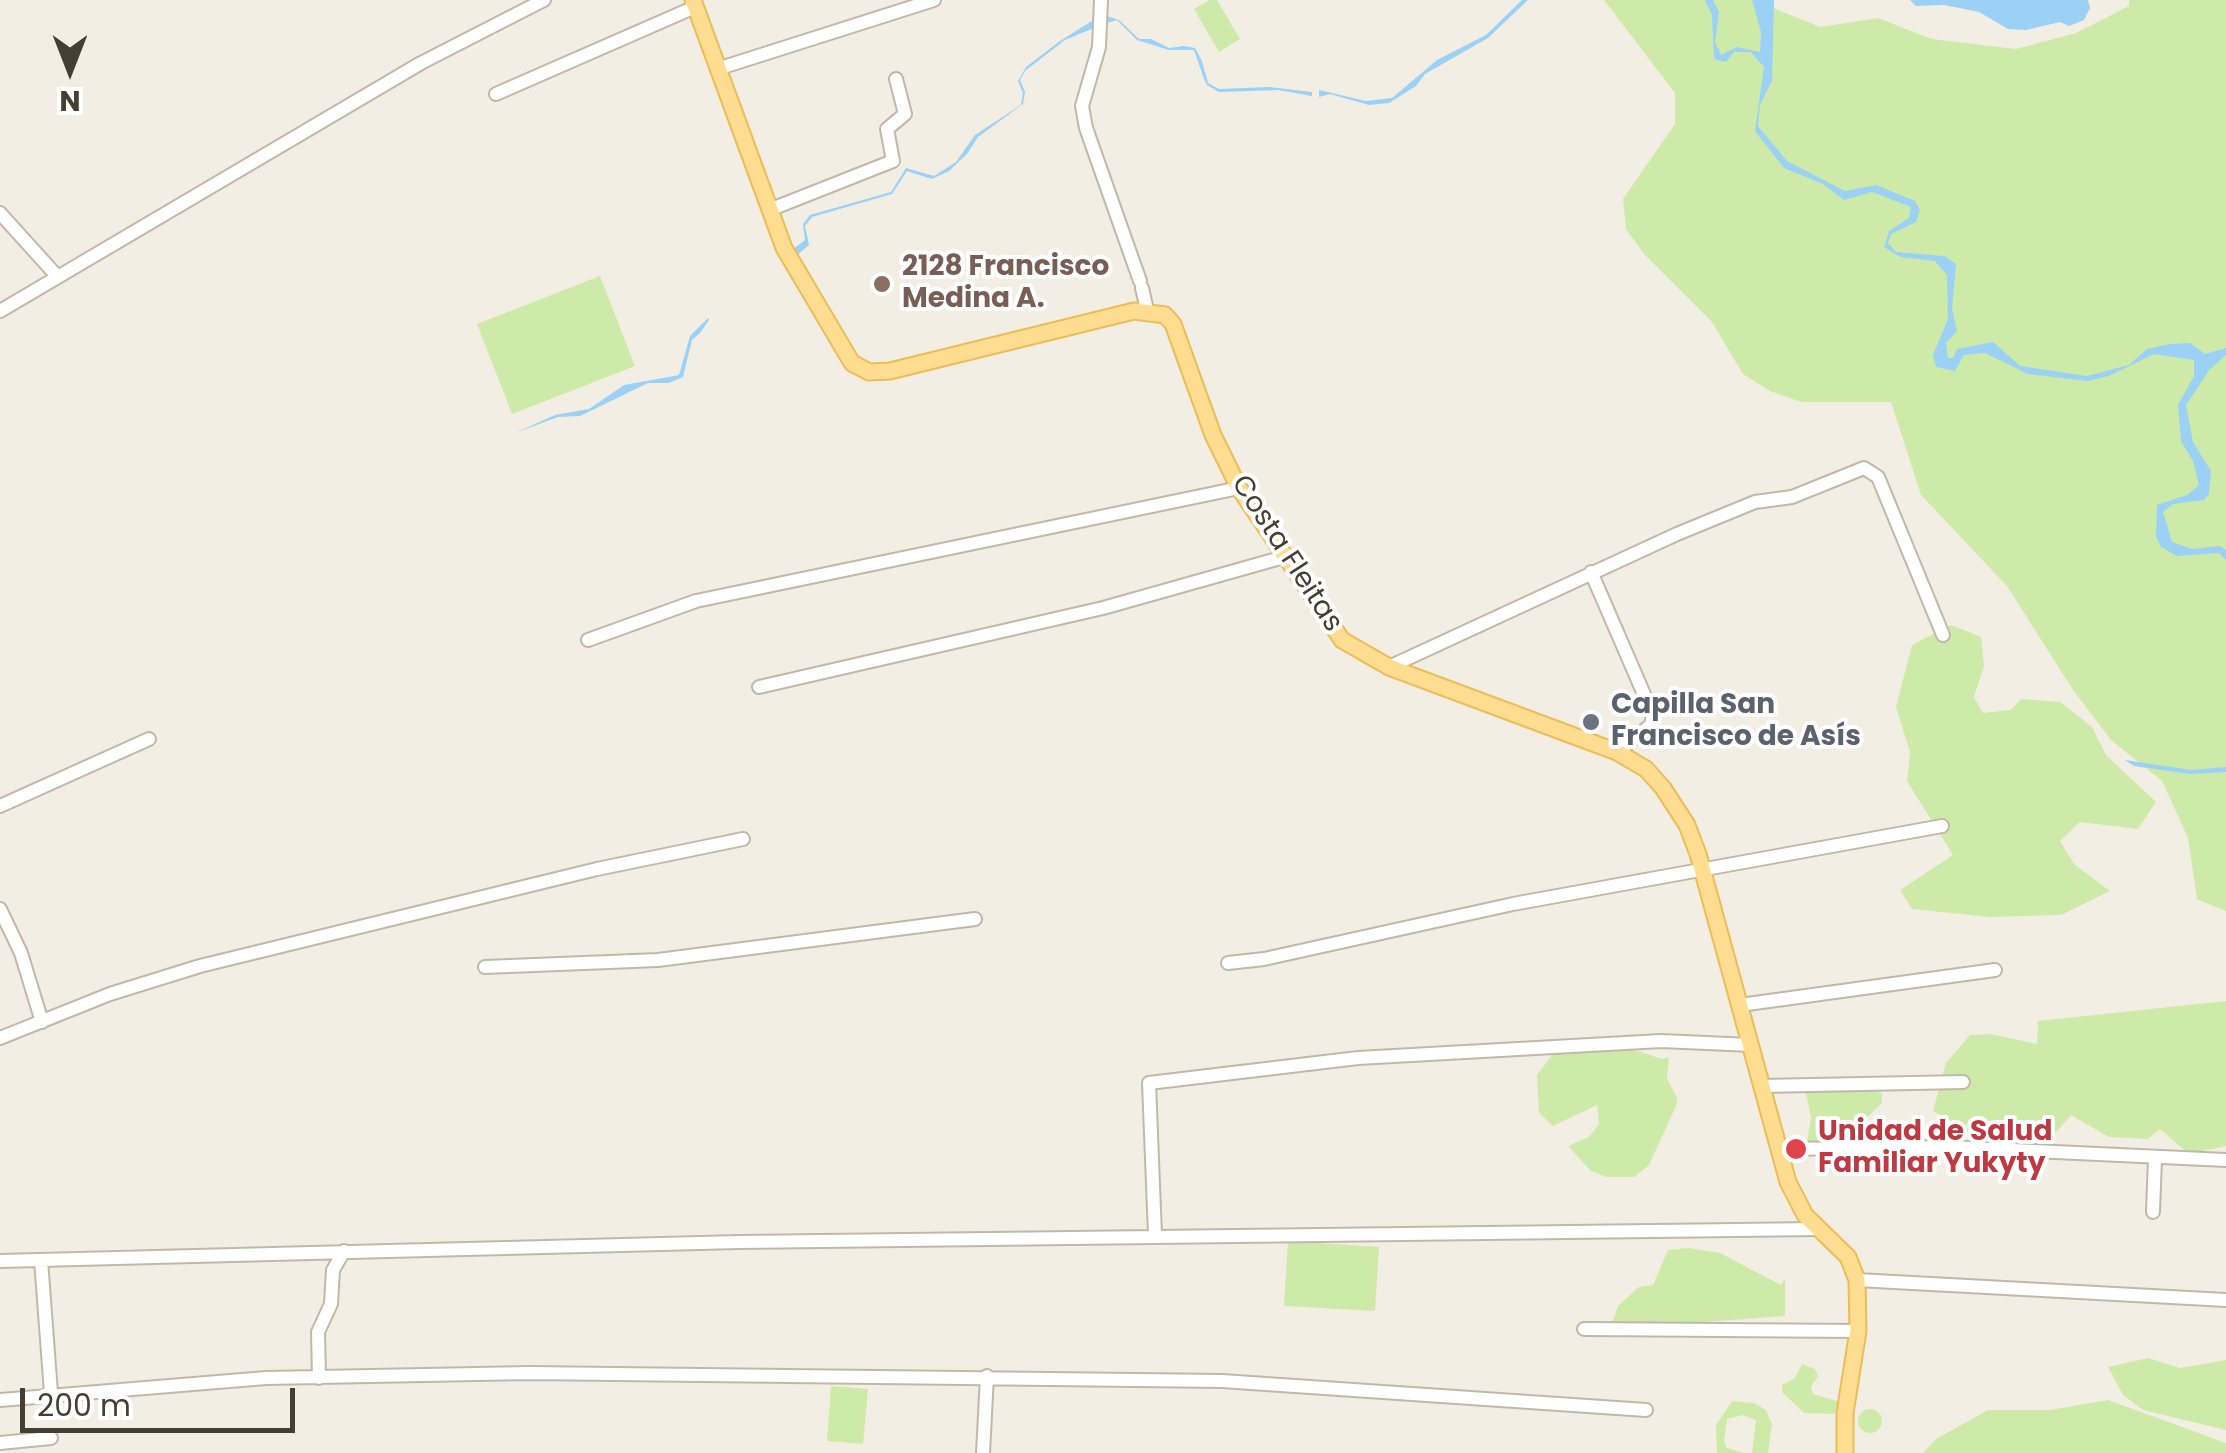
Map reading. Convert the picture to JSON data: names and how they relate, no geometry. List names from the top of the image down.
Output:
{
  "streets": {
    "main road": ["Costa Fleitas"]
  },
  "places": ["2128 Francisco Medina A.", "Capilla San Francisco de Asís", "Unidad de Salud Familiar Yukyty"],
  "scale_bar": "200 m",
  "north": "bottom"
}
